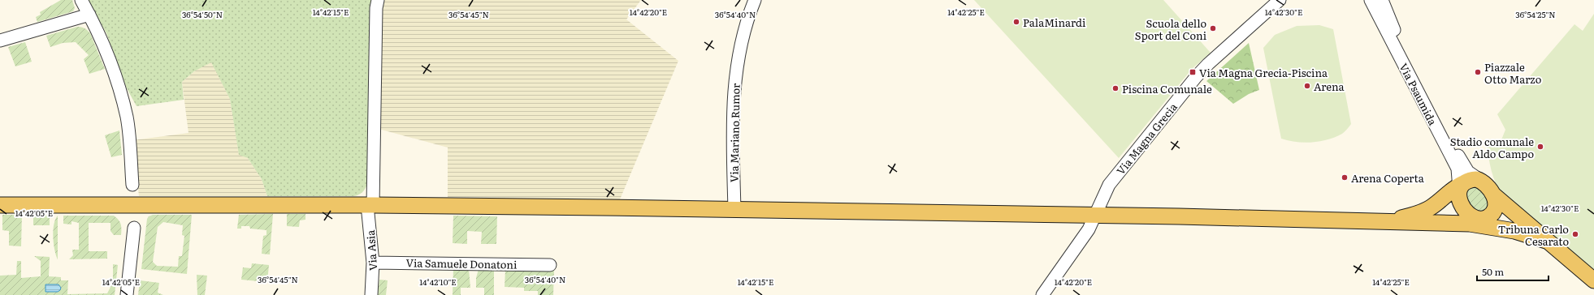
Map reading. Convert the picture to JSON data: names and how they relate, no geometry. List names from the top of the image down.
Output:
{
  "streets": {
    "street": [
      "Via Psaumida",
      "Via Mariano Rumor",
      "Via Magna Grecia",
      "Via Asia",
      "Via Samuele Donatoni"
    ]
  },
  "crossings": [
    ["Via Asia", "Via Samuele Donatoni"]
  ],
  "places": {
    "other": [
      "PalaMinardi",
      "Scuola dello Sport del Coni",
      "Piazzale Otto Marzo",
      "Arena",
      "Piscina Comunale",
      "Stadio comunale Aldo Campo",
      "Arena Coperta",
      "Tribuna Carlo Cesarato"
    ],
    "transit": ["Via Magna Grecia-Piscina"]
  },
  "scale_bar": "50 m",
  "coordinates": [
    "14°42'15\"E",
    "14°42'20\"E",
    "14°42'25\"E",
    "14°42'30\"E",
    "36°54'25\"N",
    "36°54'50\"N",
    "36°54'45\"N",
    "36°54'40\"N",
    "14°42'05\"E",
    "14°42'10\"E"
  ]
}
